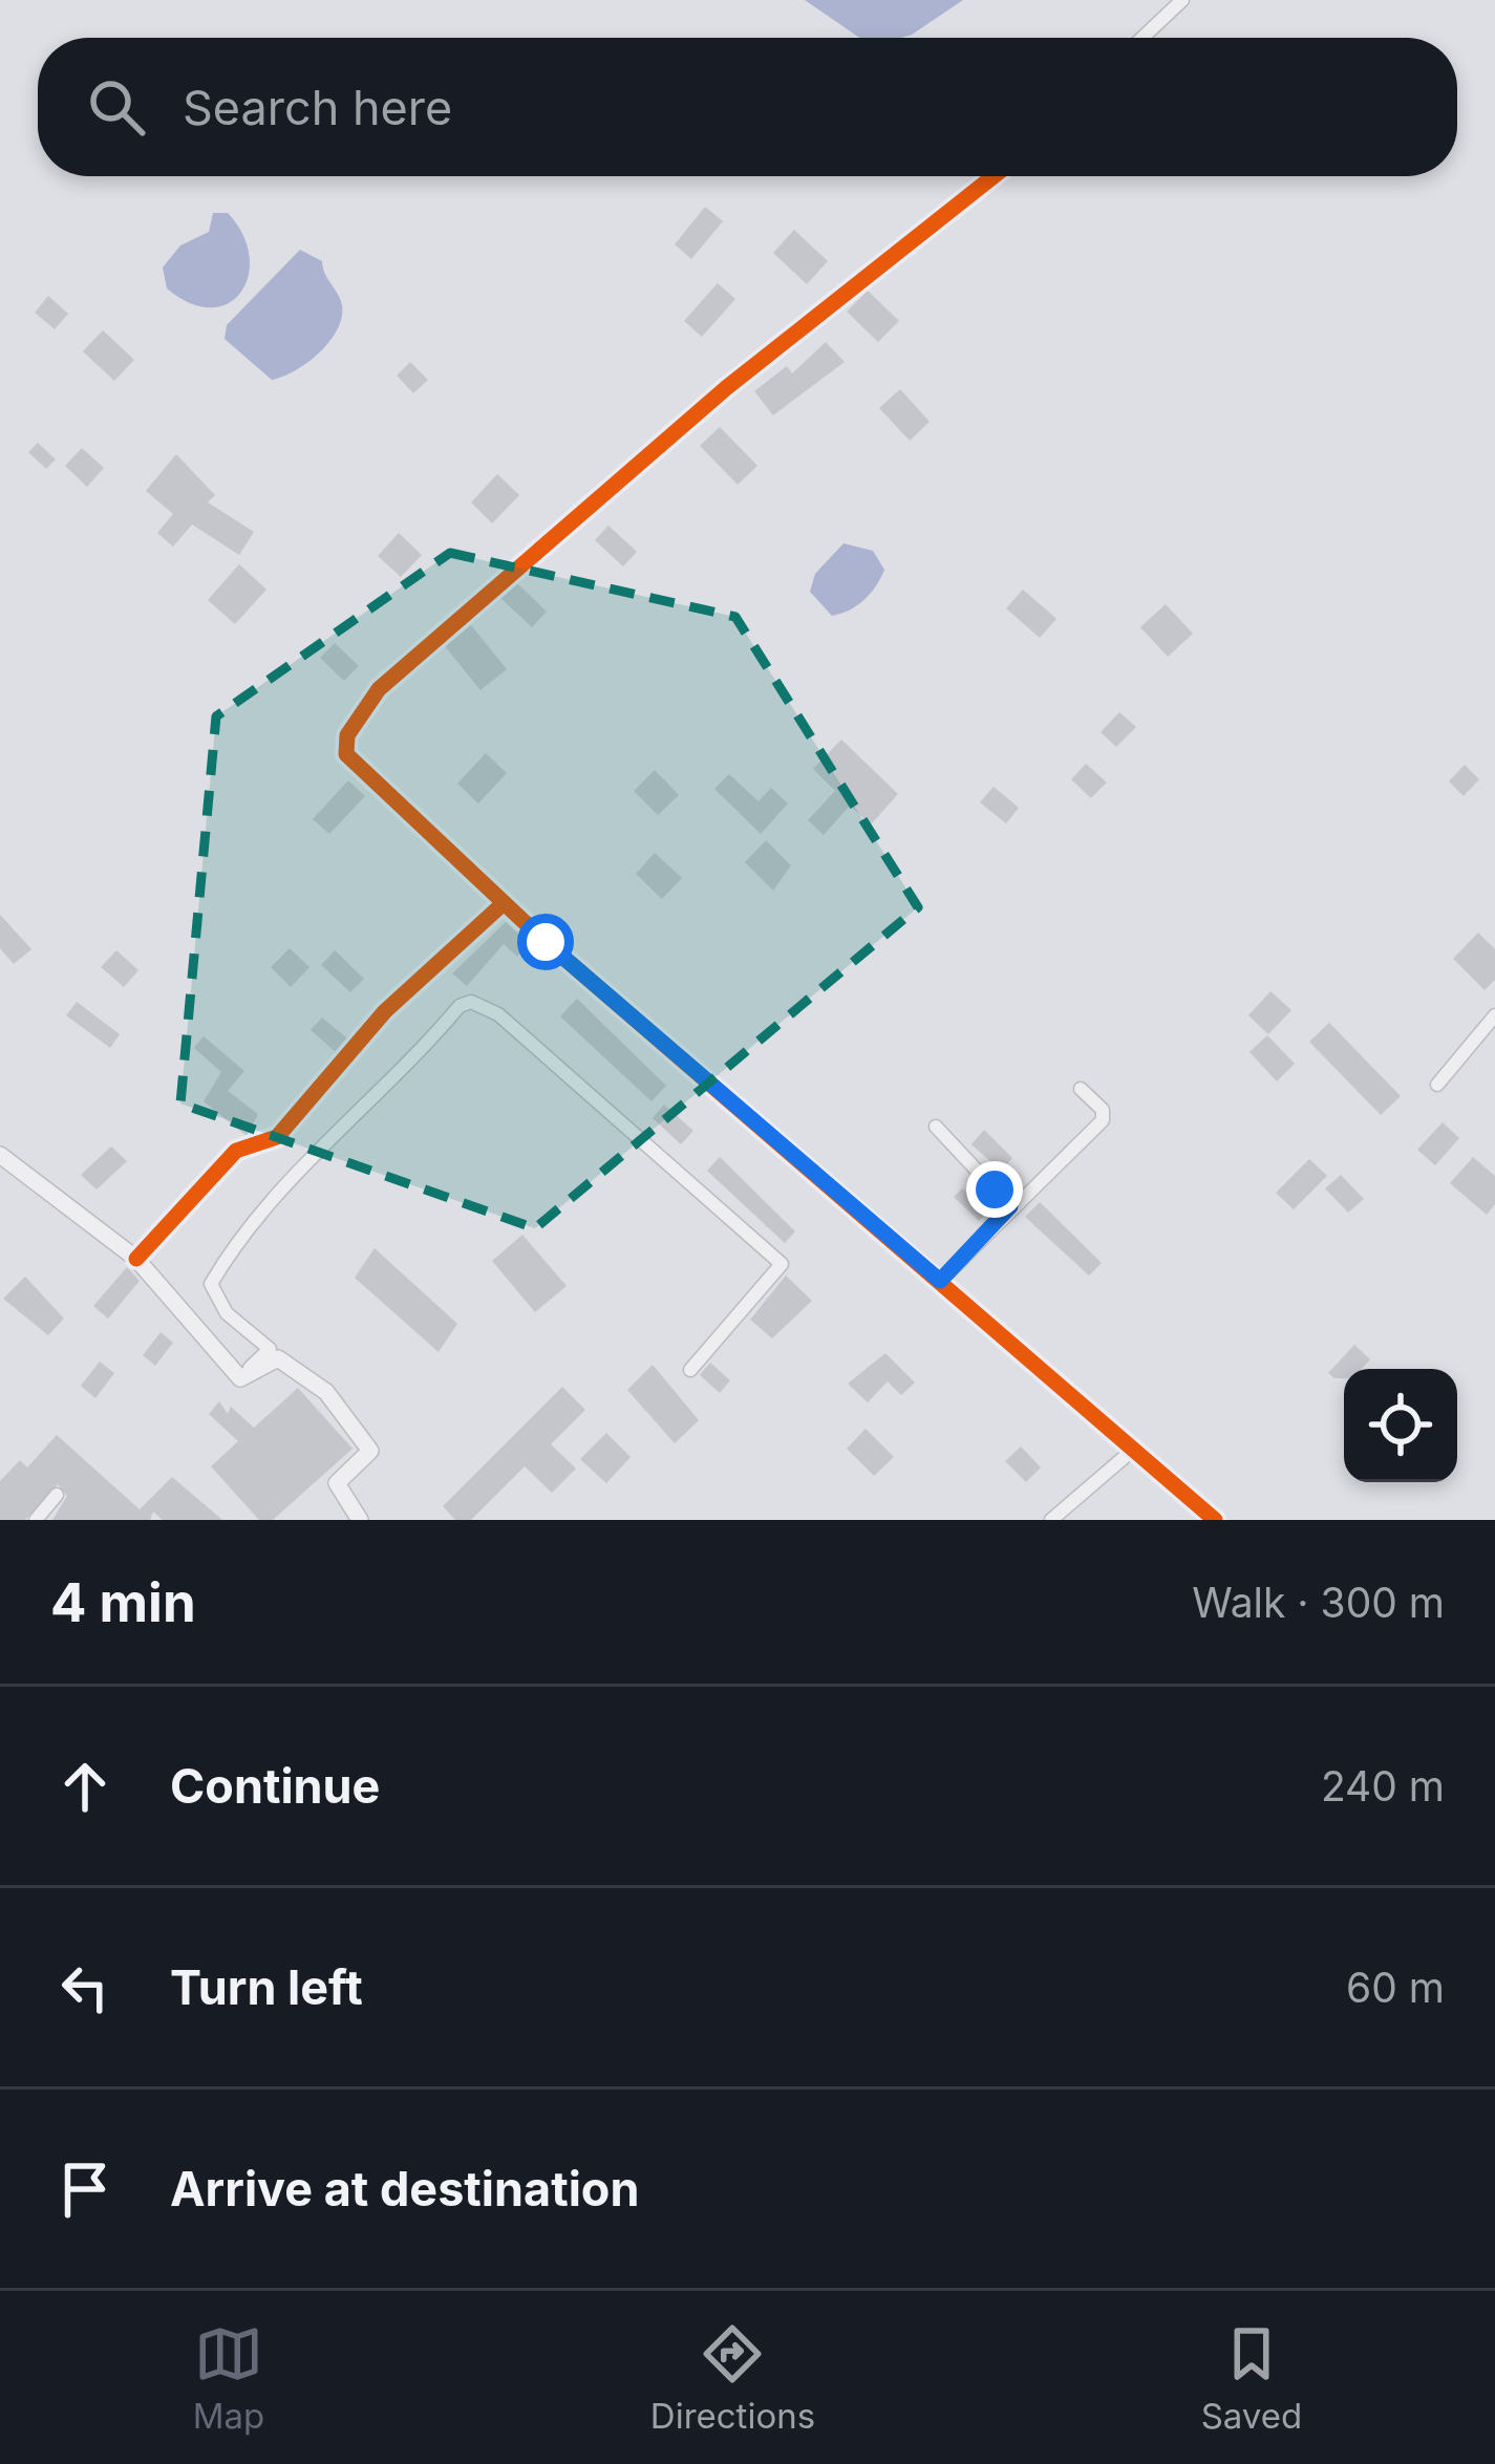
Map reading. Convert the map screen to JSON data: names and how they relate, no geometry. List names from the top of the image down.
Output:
{
  "page": {
    "search": "Search here",
    "heading": ["4 min", "Walk · 300 m"],
    "list": [
      ["Continue", "240 m"],
      ["Turn left", "60 m"],
      "Arrive at destination"
    ],
    "nav": ["Map", "Directions", "Saved"]
  }
}
